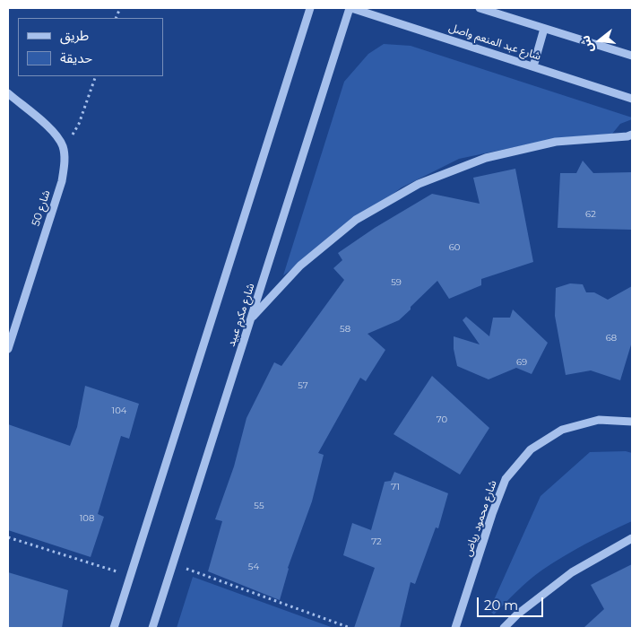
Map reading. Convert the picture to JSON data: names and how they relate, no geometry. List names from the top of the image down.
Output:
{
  "streets": {
    "street": [
      "شارع عبد المنعم واصل",
      "شارع 50",
      "شارع مكرم عبيد",
      "شارع محمود رياض"
    ]
  },
  "crossings": [
    ["شارع عبد المنعم واصل", "شارع مكرم عبيد"]
  ],
  "house_numbers": [
    "62",
    "60",
    "59",
    "58",
    "68",
    "69",
    "57",
    "104",
    "70",
    "71",
    "55",
    "108",
    "72",
    "54"
  ],
  "legend": ["طريق", "حديقة"],
  "scale_bar": "20 m",
  "north": "left"
}
